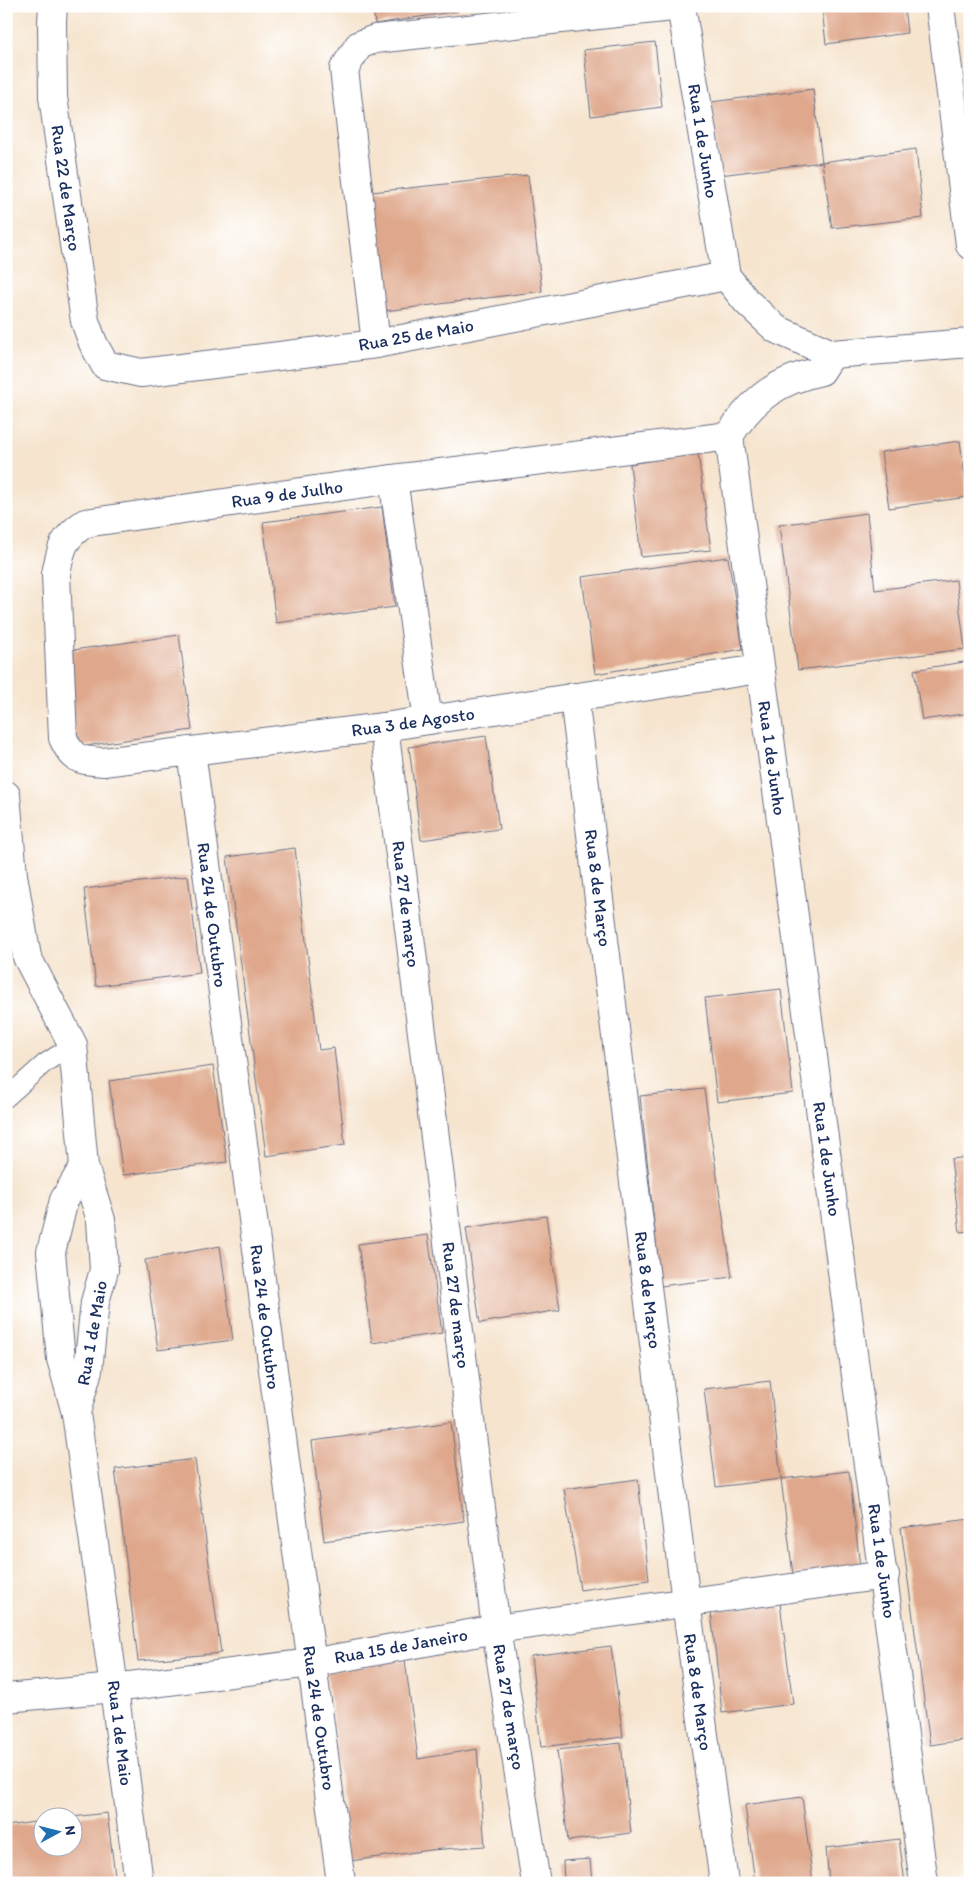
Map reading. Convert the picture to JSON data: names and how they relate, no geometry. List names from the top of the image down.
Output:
{
  "streets": {
    "street": [
      "Rua 1 de Junho",
      "Rua 22 de Março",
      "Rua 25 de Maio",
      "Rua 9 de Julho",
      "Rua 3 de Agosto",
      "Rua 8 de Março",
      "Rua 27 de março",
      "Rua 24 de Outubro",
      "Rua 1 de Maio",
      "Rua 15 de Janeiro"
    ]
  },
  "crossings": [
    ["Rua 1 de Junho", "Rua 25 de Maio"],
    ["Rua 1 de Junho", "Rua 9 de Julho"],
    ["Rua 1 de Junho", "Rua 3 de Agosto"],
    ["Rua 1 de Junho", "Rua 15 de Janeiro"],
    ["Rua 22 de Março", "Rua 25 de Maio"],
    ["Rua 9 de Julho", "Rua 3 de Agosto"],
    ["Rua 3 de Agosto", "Rua 8 de Março"],
    ["Rua 3 de Agosto", "Rua 27 de março"],
    ["Rua 3 de Agosto", "Rua 24 de Outubro"],
    ["Rua 8 de Março", "Rua 15 de Janeiro"],
    ["Rua 27 de março", "Rua 15 de Janeiro"],
    ["Rua 24 de Outubro", "Rua 15 de Janeiro"],
    ["Rua 1 de Maio", "Rua 15 de Janeiro"]
  ],
  "north": "right"
}
